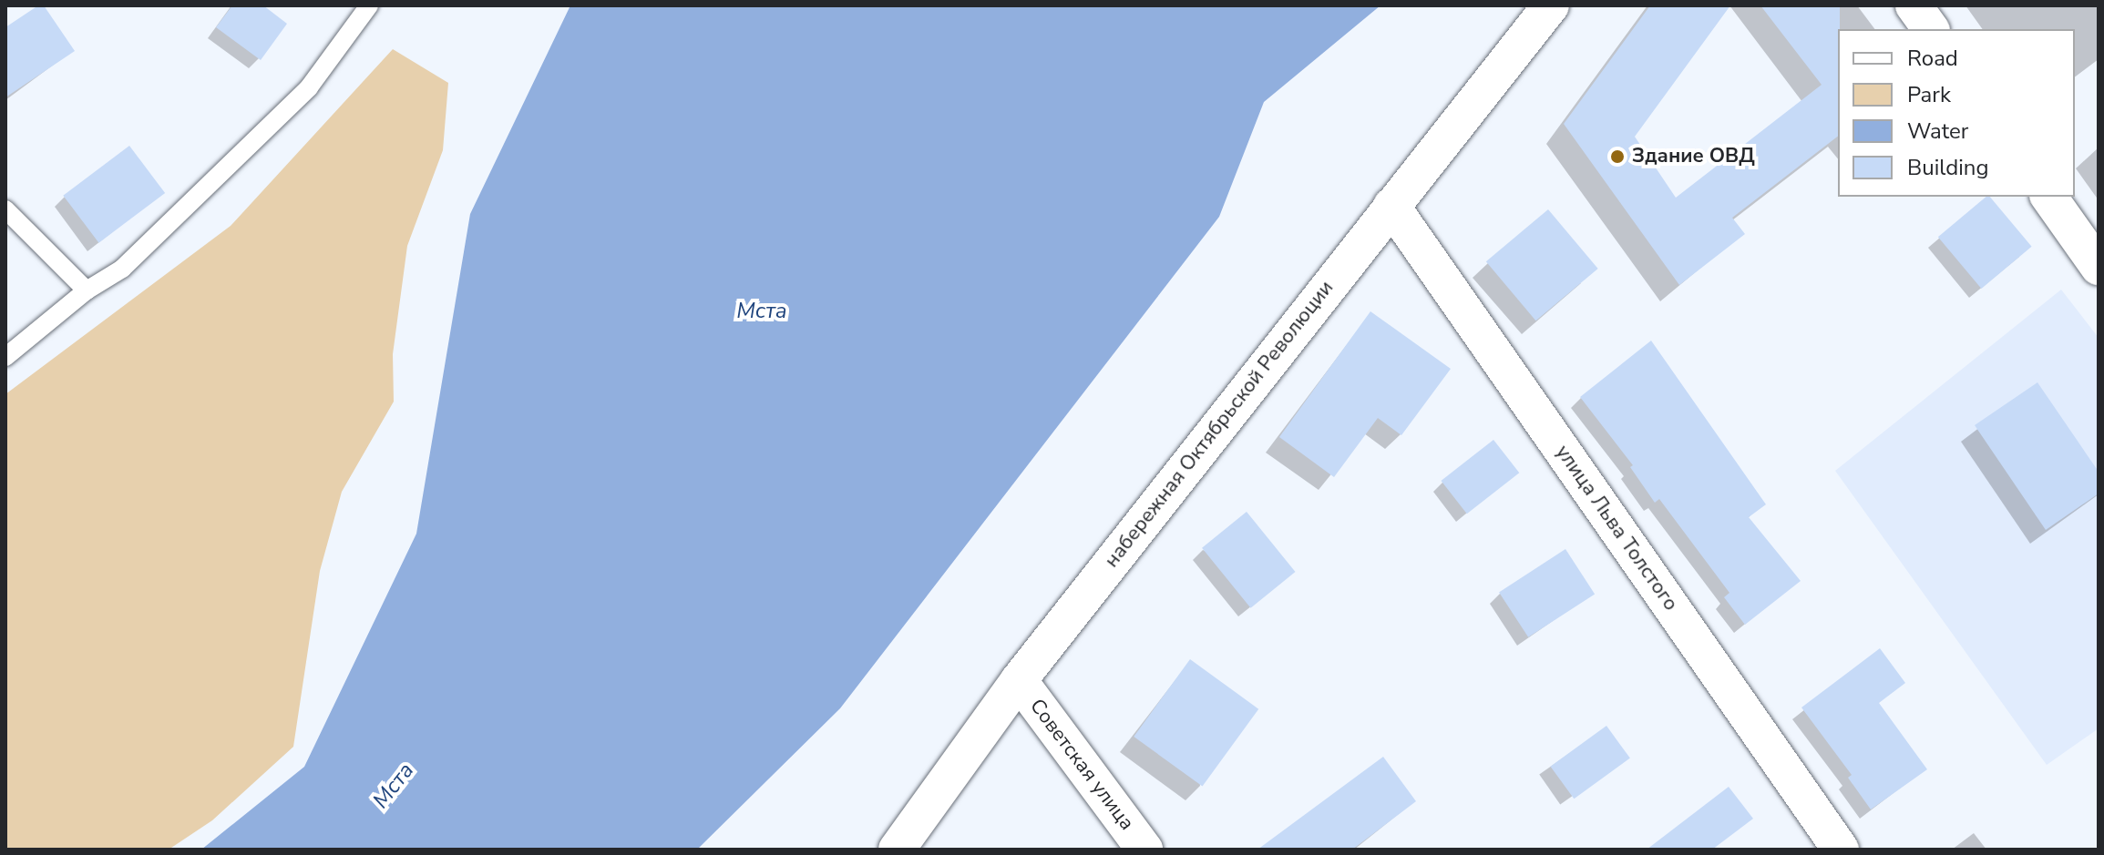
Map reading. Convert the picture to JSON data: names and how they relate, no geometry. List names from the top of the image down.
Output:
{
  "streets": {
    "street": ["набережная Октябрьской Революции", "улица Льва Толстого", "Советская улица"]
  },
  "crossings": [
    ["набережная Октябрьской Революции", "улица Льва Толстого"],
    ["набережная Октябрьской Революции", "Советская улица"]
  ],
  "water": ["Мста"],
  "places": ["Здание ОВД"],
  "legend": [
    "Road",
    "Park",
    "Water",
    "Building"
  ]
}
